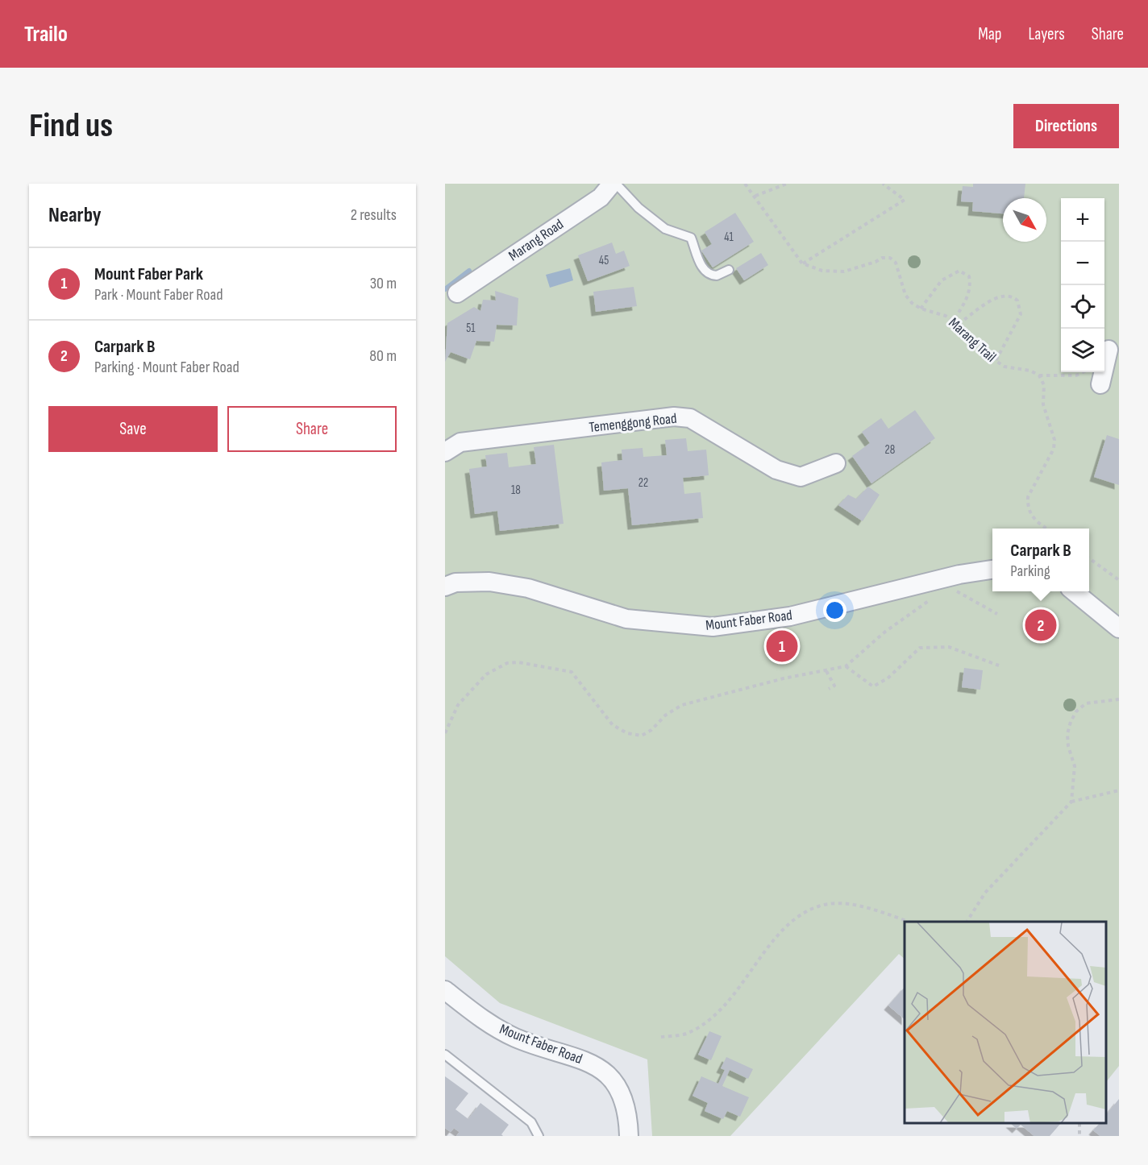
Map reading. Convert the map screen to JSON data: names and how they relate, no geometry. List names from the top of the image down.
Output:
{
  "streets": {
    "street": ["Marang Road", "Temenggong Road", "Mount Faber Road"],
    "path": ["Marang Trail"]
  },
  "house_numbers": [
    "41",
    "45",
    "51",
    "28",
    "22",
    "18"
  ],
  "north": "bottom right",
  "page": {
    "header": "Trailo",
    "nav": ["Map", "Layers", "Share"],
    "buttons": [
      "Directions",
      ["Save", "Share"]
    ],
    "title": "Find us",
    "heading": ["Nearby", "2 results"],
    "map_buttons": ["+", "−"],
    "list": [
      {
        "mark": "1",
        "name": "Mount Faber Park",
        "note": "Park · Mount Faber Road",
        "value": "30 m"
      },
      {
        "mark": "2",
        "name": "Carpark B",
        "note": "Parking · Mount Faber Road",
        "value": "80 m"
      }
    ],
    "popup": ["Carpark B", "Parking"],
    "pins": ["2", "1"]
  }
}
